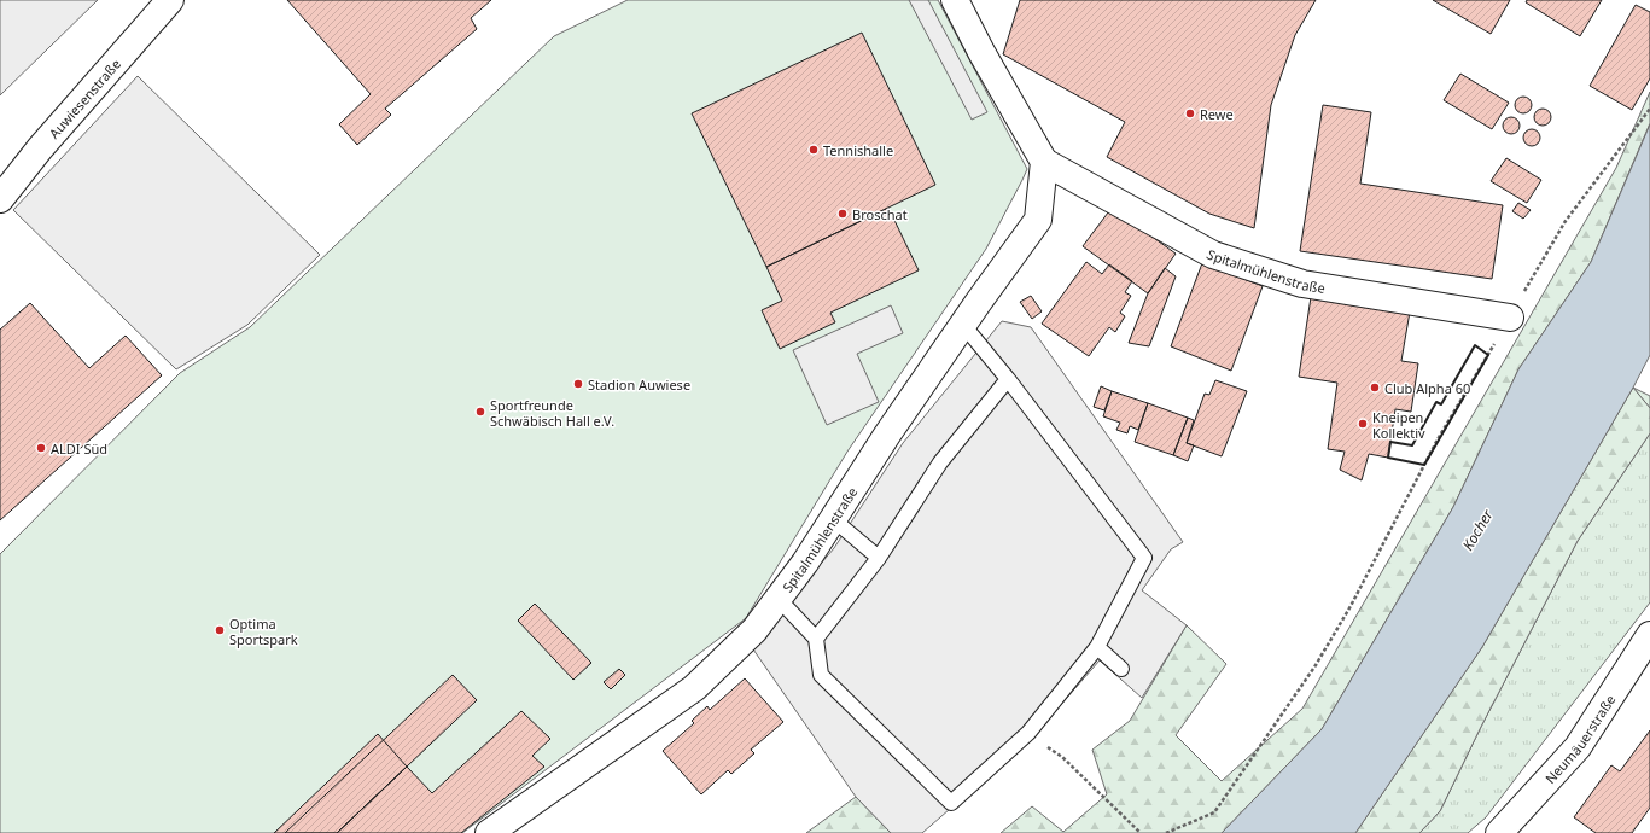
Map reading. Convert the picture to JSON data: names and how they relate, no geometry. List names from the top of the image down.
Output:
{
  "streets": {
    "street": ["Auwiesenstraße", "Spitalmühlenstraße", "Neumäuerstraße"]
  },
  "water": ["Kocher"],
  "places": [
    "Rewe",
    "Tennishalle",
    "Broschat",
    "Stadion Auwiese",
    "Club Alpha 60",
    "Sportfreunde Schwäbisch Hall e.V.",
    "Kneipen Kollektiv",
    "ALDI Süd",
    "Optima Sportspark"
  ]
}
